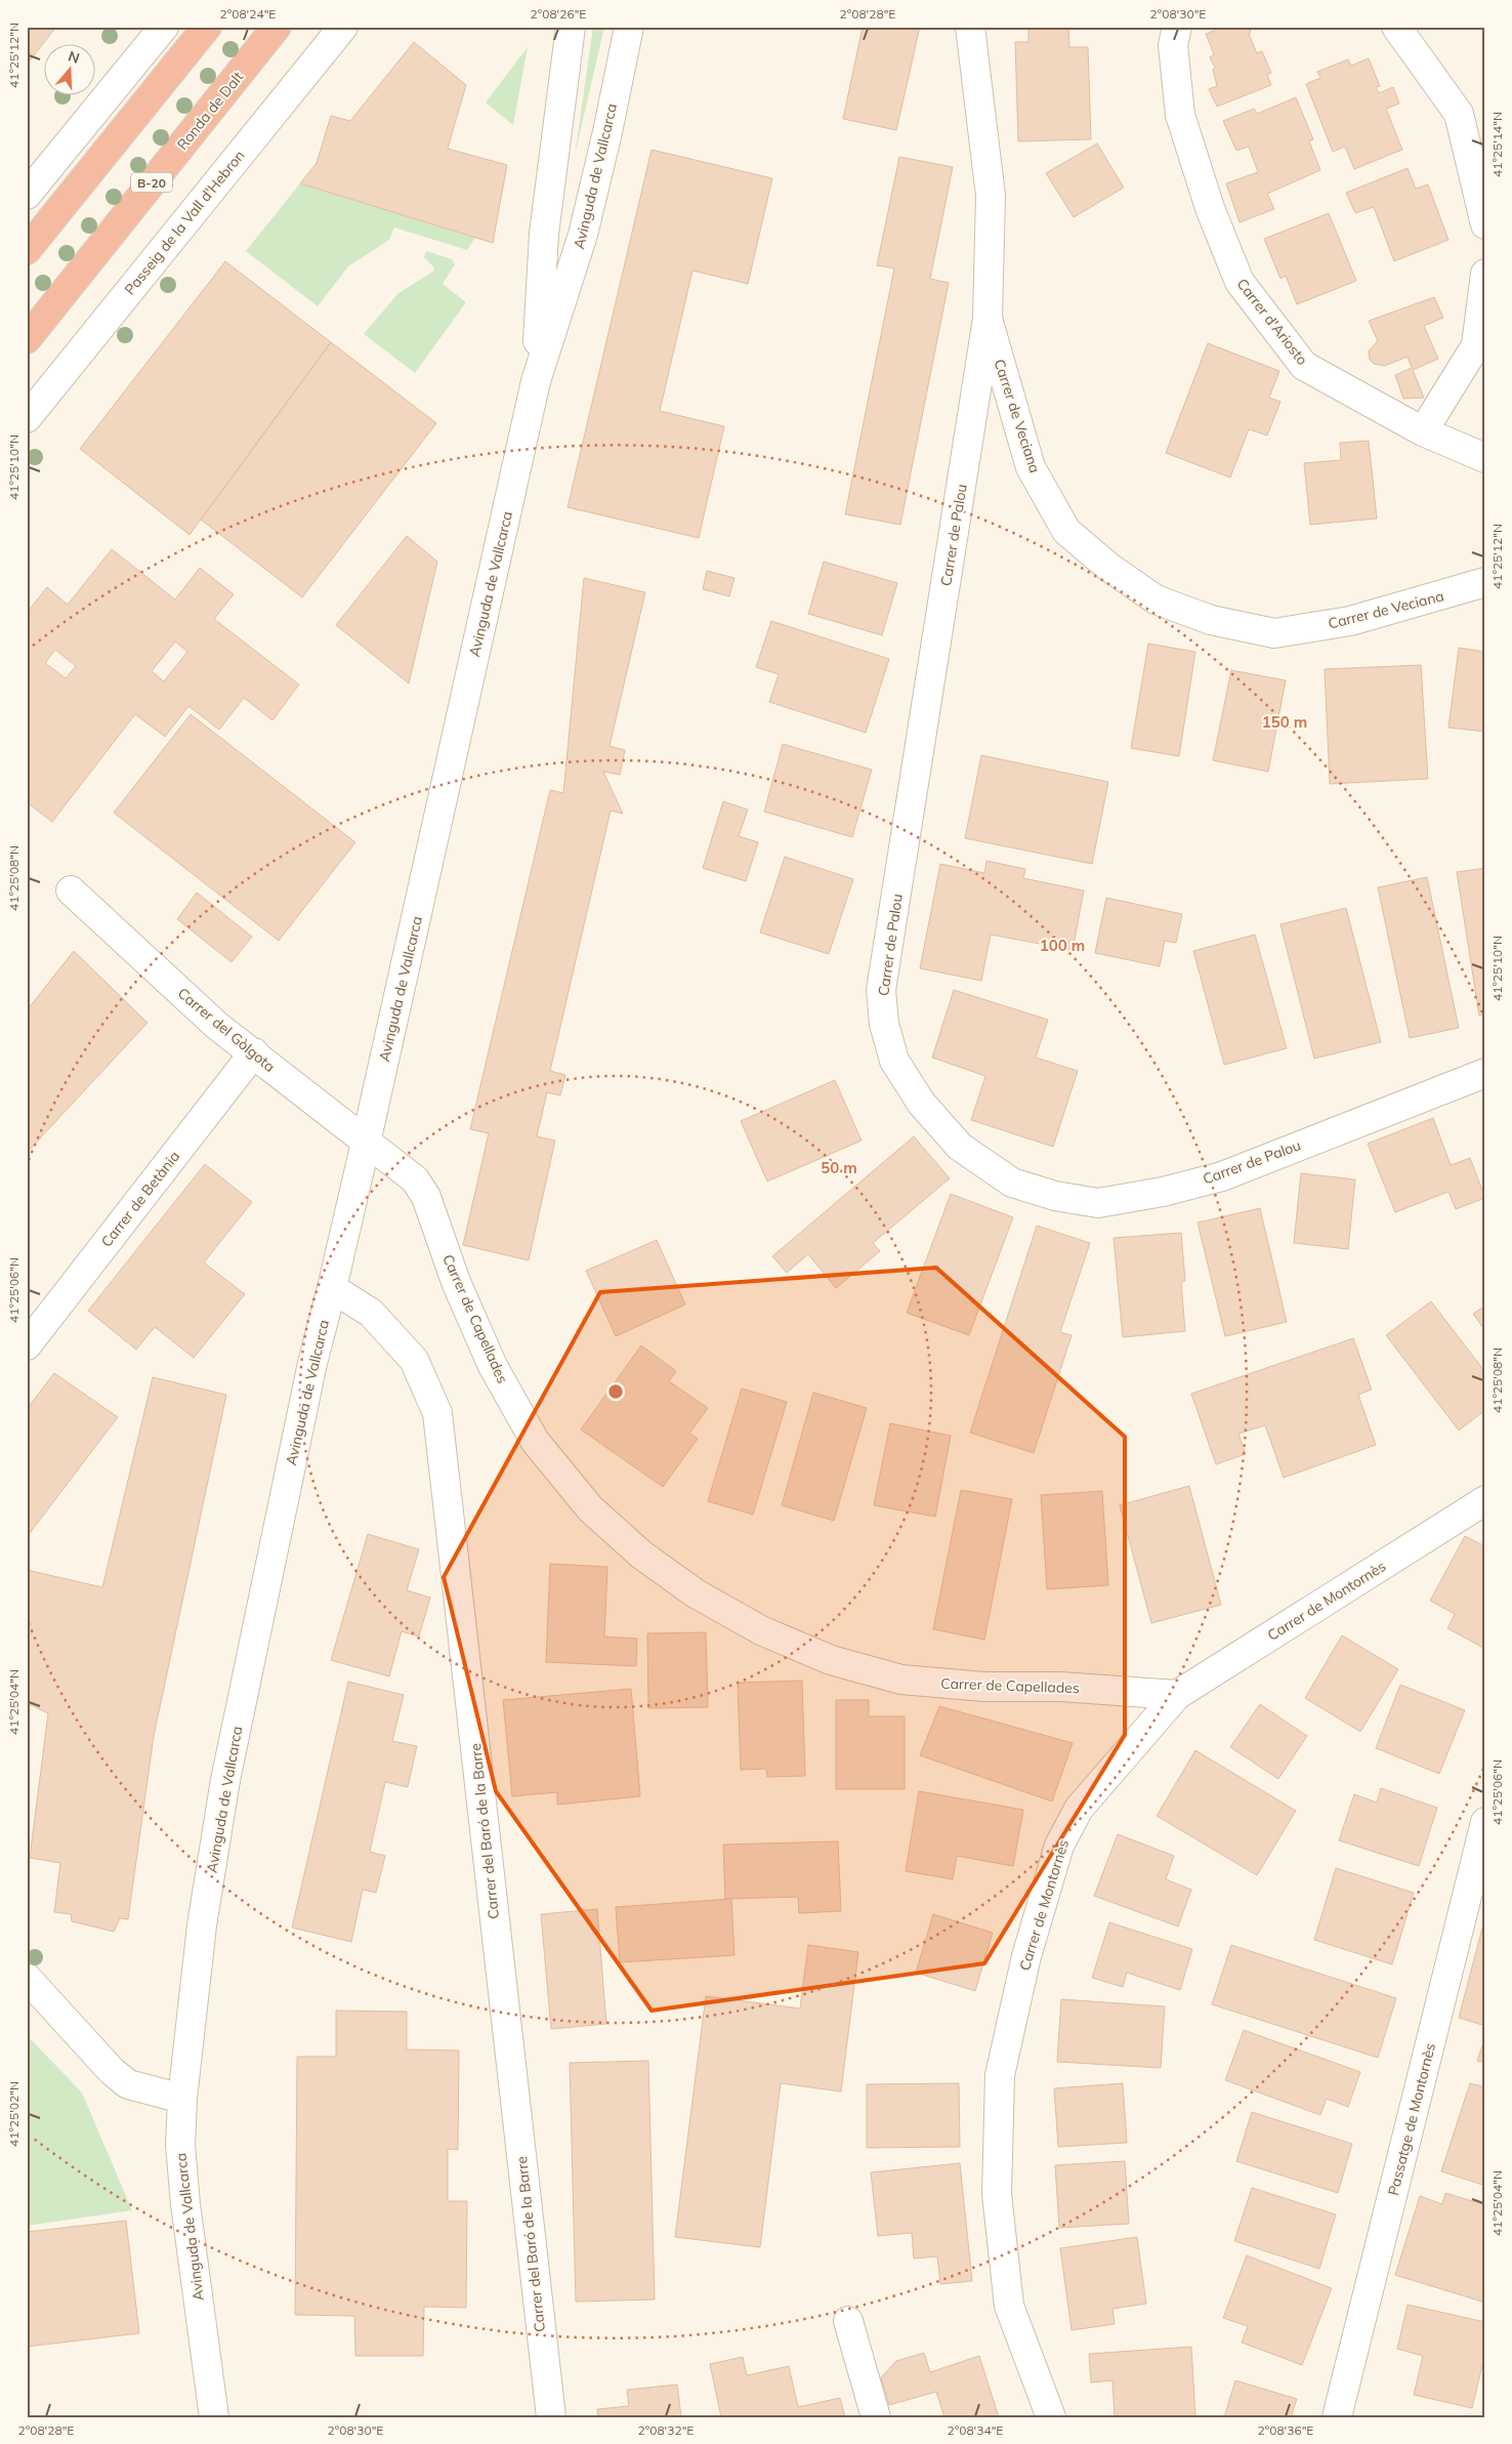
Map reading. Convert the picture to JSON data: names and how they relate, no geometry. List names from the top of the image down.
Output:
{
  "streets": {
    "highway": ["Ronda de Dalt", "B-20"],
    "street": [
      "Avinguda de Vallcarca",
      "Passeig de la Vall d'Hebron",
      "Carrer d'Ariosto",
      "Carrer de Veciana",
      "Carrer de Palou",
      "Carrer del Gòlgota",
      "Carrer de Betània",
      "Carrer de Capellades",
      "Carrer de Montornès",
      "Carrer del Baró de la Barre",
      "Passatge de Montornès"
    ]
  },
  "crossings": [
    ["Avinguda de Vallcarca", "Carrer del Gòlgota"],
    ["Avinguda de Vallcarca", "Carrer de Capellades"],
    ["Avinguda de Vallcarca", "Carrer del Baró de la Barre"],
    ["Carrer de Veciana", "Carrer de Palou"],
    ["Carrer del Gòlgota", "Carrer de Betània"],
    ["Carrer del Gòlgota", "Carrer de Capellades"],
    ["Carrer de Capellades", "Carrer de Montornès"]
  ],
  "north": "top",
  "coordinates": [
    "2°08'24\"E",
    "2°08'26\"E",
    "2°08'28\"E",
    "2°08'30\"E",
    "41°25'12\"N",
    "41°25'14\"N",
    "41°25'10\"N",
    "41°25'08\"N",
    "41°25'06\"N",
    "41°25'04\"N",
    "41°25'02\"N",
    "2°08'32\"E",
    "2°08'34\"E",
    "2°08'36\"E"
  ],
  "rings": ["150 m", "100 m", "50 m"]
}
